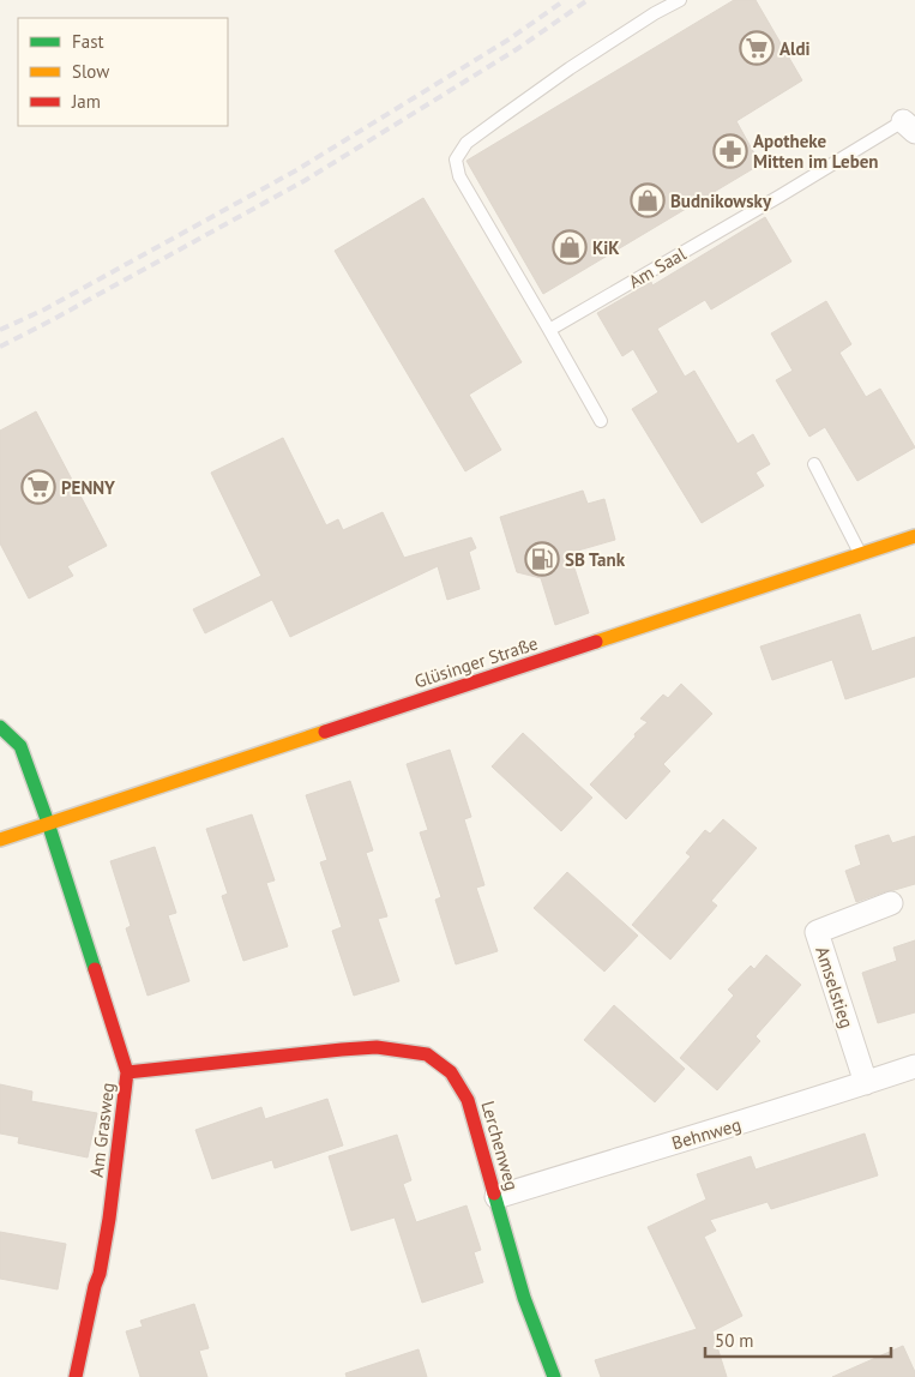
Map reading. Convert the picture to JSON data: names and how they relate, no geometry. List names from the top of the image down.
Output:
{
  "streets": {
    "street": [
      "Glüsinger Straße",
      "Amselstieg",
      "Am Grasweg",
      "Behnweg",
      "Lerchenweg"
    ],
    "lane": ["Am Saal"]
  },
  "crossings": [
    ["Glüsinger Straße", "Am Grasweg"],
    ["Amselstieg", "Behnweg"],
    ["Am Grasweg", "Lerchenweg"],
    ["Behnweg", "Lerchenweg"]
  ],
  "places": {
    "supermarket": ["Aldi", "PENNY"],
    "pharmacy": ["Apotheke Mitten im Leben"],
    "shop": ["Budnikowsky", "KiK"],
    "fuel station": ["SB Tank"]
  },
  "legend": ["Fast", "Slow", "Jam"],
  "scale_bar": "50 m"
}
